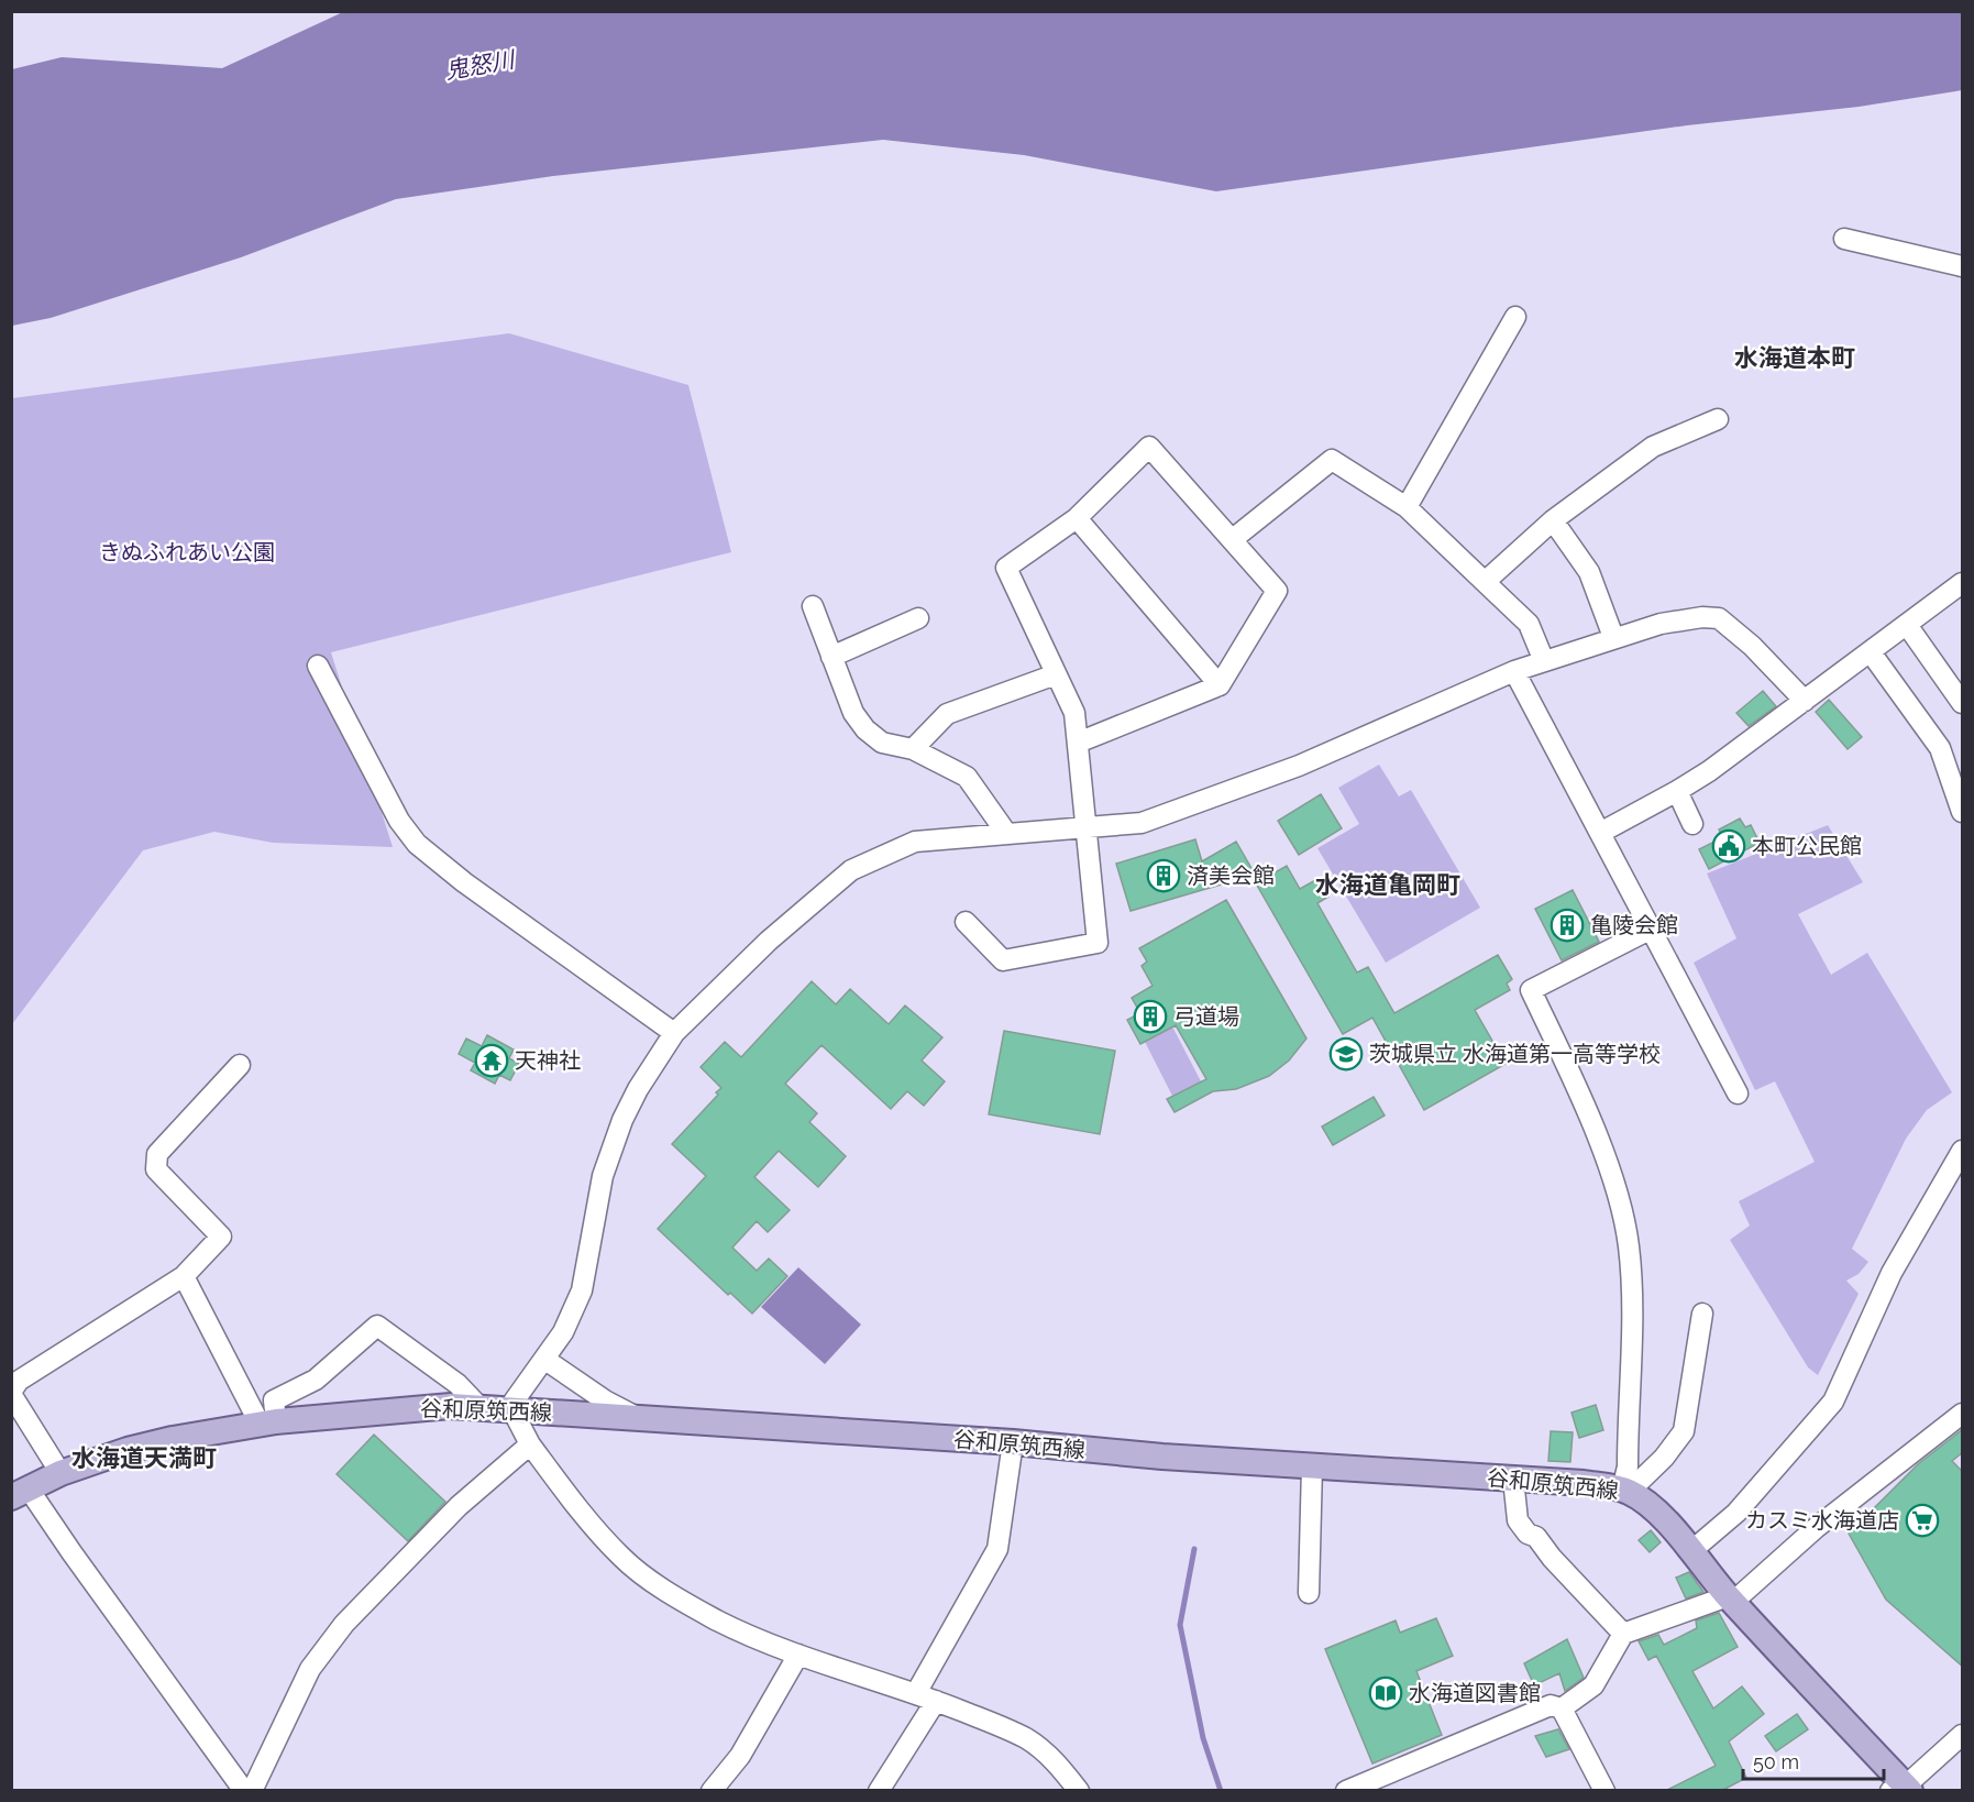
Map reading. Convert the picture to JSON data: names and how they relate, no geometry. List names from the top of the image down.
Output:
{
  "streets": {
    "main road": ["谷和原筑西線"]
  },
  "districts": ["水海道本町", "水海道亀岡町", "水海道天満町"],
  "water": ["鬼怒川"],
  "parks": ["きぬふれあい公園"],
  "places": {
    "public building": ["本町公民館"],
    "building": ["済美会館", "亀陵会館", "弓道場"],
    "school or university": ["茨城県立 水海道第一高等学校"],
    "temple": ["天神社"],
    "supermarket": ["カスミ水海道店"],
    "library": ["水海道図書館"]
  },
  "scale_bar": "50 m"
}
